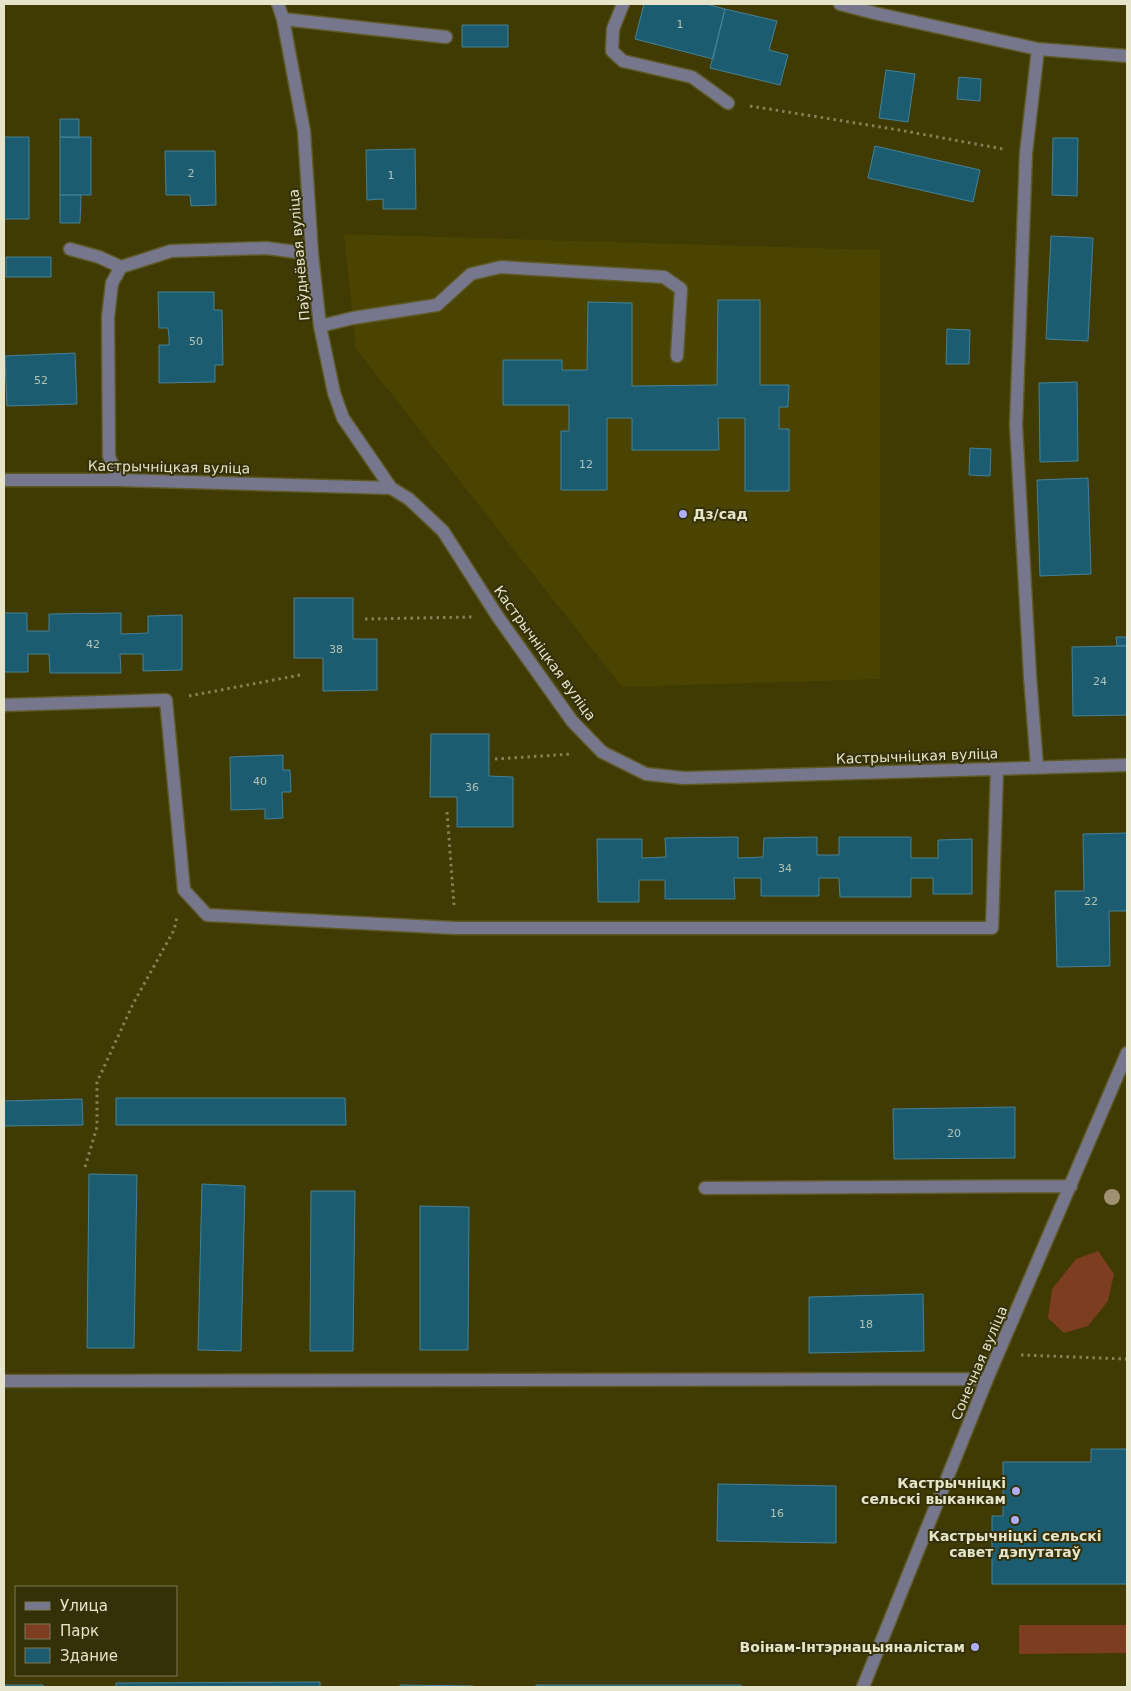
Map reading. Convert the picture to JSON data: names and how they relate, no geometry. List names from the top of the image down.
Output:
{
  "streets": {
    "street": ["Паўднёвая вуліца", "Кастрычніцкая вуліца", "Сонечная вуліца"]
  },
  "crossings": [
    ["Паўднёвая вуліца", "Кастрычніцкая вуліца"]
  ],
  "places": [
    "Дз/сад",
    "Кастрычніцкі сельскі выканкам",
    "Кастрычніцкі сельскі савет дэпутатаў",
    "Воінам-Інтэрнацыяналістам"
  ],
  "house_numbers": [
    "1",
    "2",
    "1",
    "50",
    "52",
    "12",
    "42",
    "38",
    "24",
    "40",
    "36",
    "34",
    "22",
    "20",
    "18",
    "16"
  ],
  "legend": ["Улица", "Парк", "Здание"]
}
